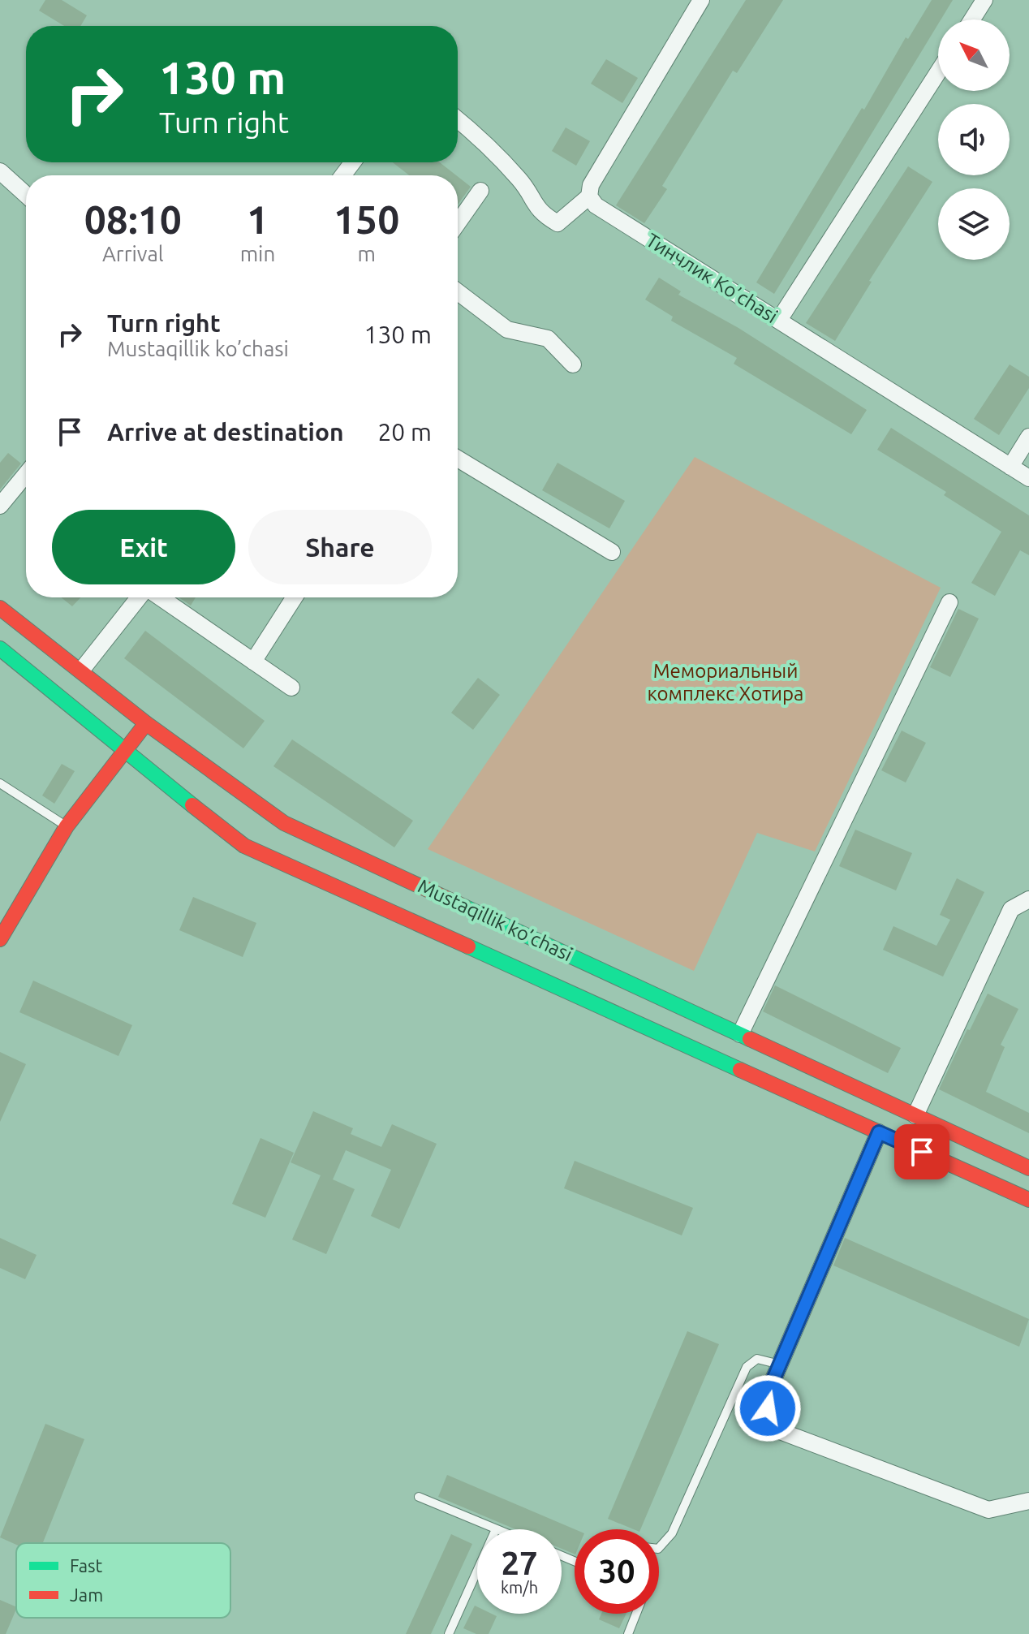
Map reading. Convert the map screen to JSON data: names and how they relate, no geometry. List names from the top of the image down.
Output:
{
  "streets": {
    "main road": ["Mustaqillik ko’chasi"],
    "street": ["Тинчлик Ko’chasi"]
  },
  "parks": ["Мемориальный комплекс Хотира"],
  "legend": ["Fast", "Jam"],
  "north": "top left",
  "page": {
    "turn": ["130 m", "Turn right"],
    "eta": [
      "08:10",
      "Arrival",
      "1",
      "min",
      "150",
      "m"
    ],
    "list": [
      {
        "name": "Turn right",
        "note": "Mustaqillik ko’chasi",
        "value": "130 m"
      },
      {
        "name": "Arrive at destination",
        "value": "20 m"
      }
    ],
    "buttons": ["Exit", "Share"],
    "speed": "27 km/h",
    "limit": "30"
  }
}
